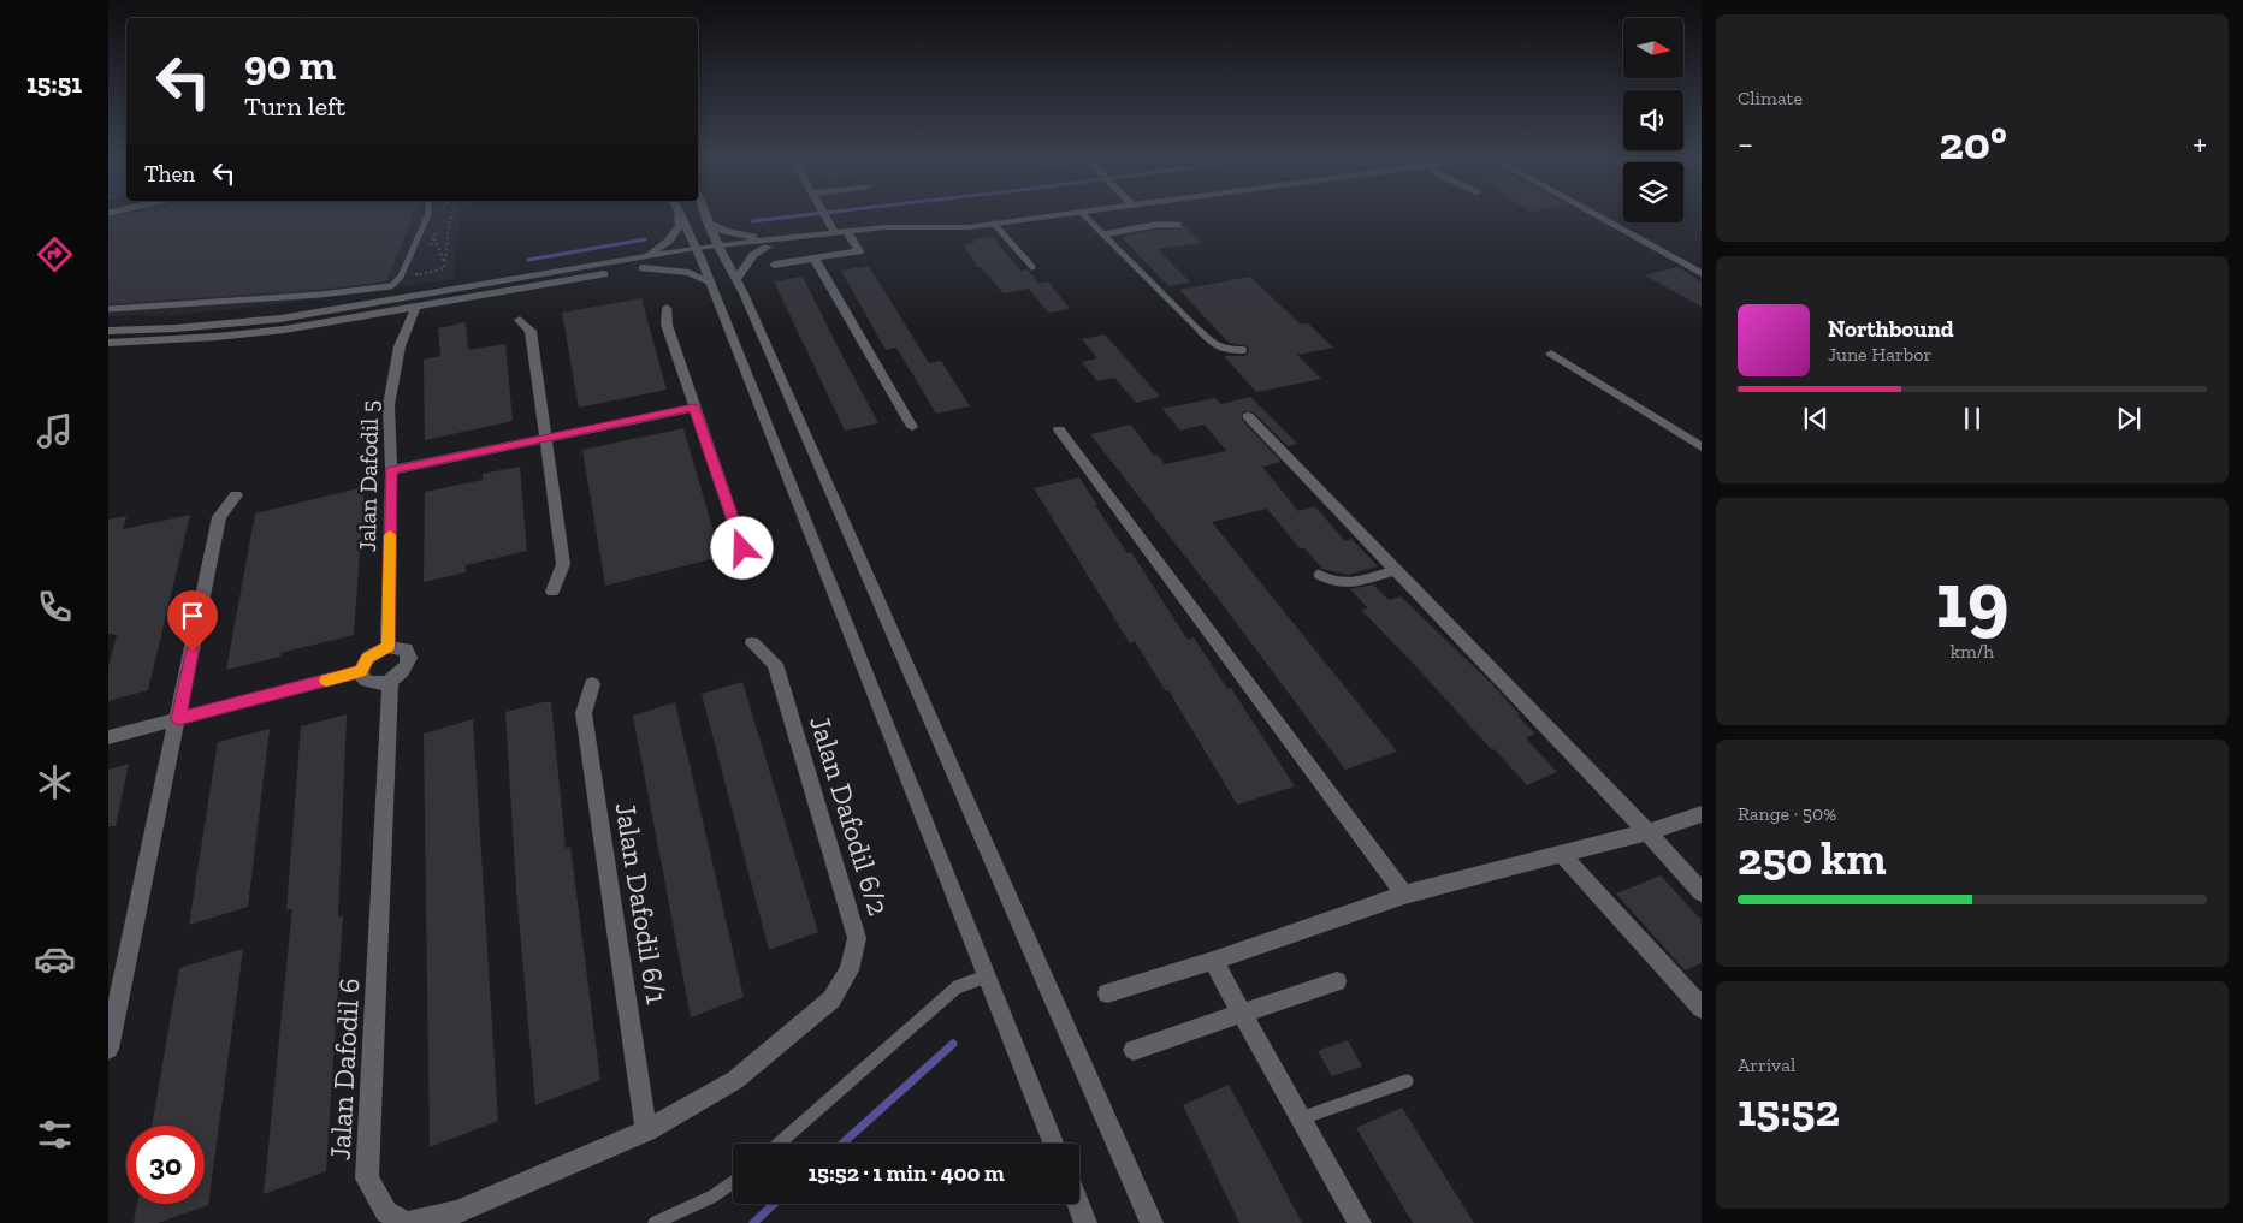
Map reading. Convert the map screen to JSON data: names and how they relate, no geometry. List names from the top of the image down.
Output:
{
  "streets": {
    "street": [
      "Jalan Dafodil 5",
      "Jalan Dafodil 6/2",
      "Jalan Dafodil 6/1",
      "Jalan Dafodil 6"
    ]
  },
  "crossings": [
    ["Jalan Dafodil 5", "Jalan Dafodil 6"],
    ["Jalan Dafodil 6/2", "Jalan Dafodil 6/1"],
    ["Jalan Dafodil 6/2", "Jalan Dafodil 6"],
    ["Jalan Dafodil 6/1", "Jalan Dafodil 6"]
  ],
  "north": "right",
  "page": {
    "tabs": "15:51",
    "tile": [
      "Climate",
      ["19", "km/h"],
      ["Range · 50%", "250 km"],
      ["Arrival", "15:52"]
    ],
    "turn": ["90 m", "Turn left"],
    "heat": ["−", "20°", "+"],
    "then": "Then",
    "song": ["Northbound", "June Harbor"],
    "limit": "30",
    "trip": "15:52 · 1 min · 400 m"
  }
}
